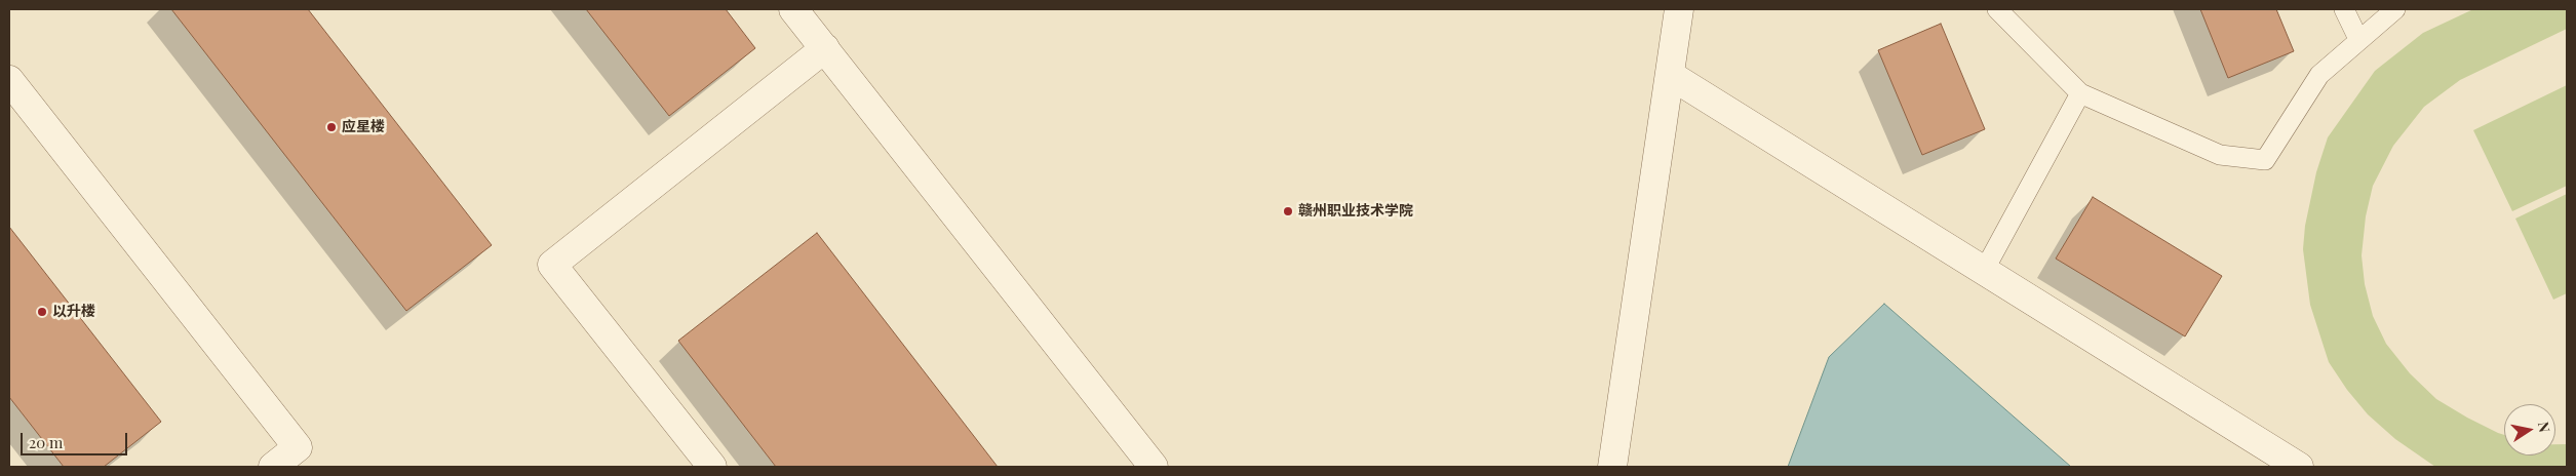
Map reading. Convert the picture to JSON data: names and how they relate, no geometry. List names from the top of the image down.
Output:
{
  "places": ["应星楼", "赣州职业技术学院", "以升楼"],
  "scale_bar": "20 m",
  "north": "right"
}
